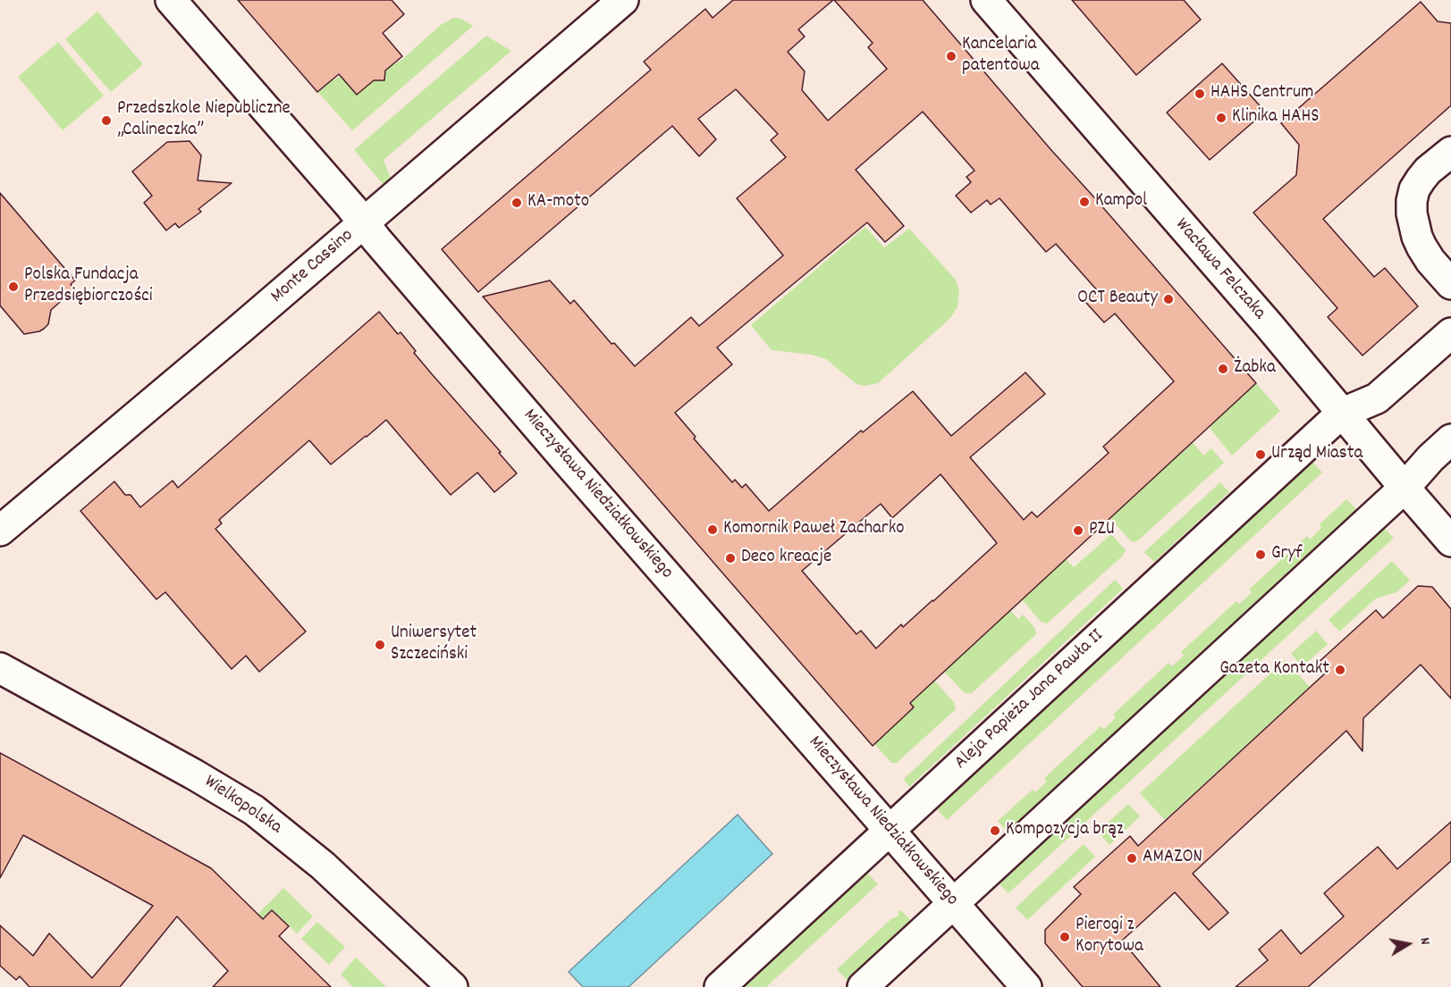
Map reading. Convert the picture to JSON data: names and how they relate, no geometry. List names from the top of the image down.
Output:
{
  "streets": {
    "street": [
      "Monte Cassino",
      "Wacława Felczaka",
      "Mieczysława Niedziałkowskiego",
      "Aleja Papieża Jana Pawła II",
      "Wielkopolska"
    ]
  },
  "crossings": [
    ["Monte Cassino", "Mieczysława Niedziałkowskiego"],
    ["Wacława Felczaka", "Aleja Papieża Jana Pawła II"],
    ["Mieczysława Niedziałkowskiego", "Aleja Papieża Jana Pawła II"]
  ],
  "places": [
    "Kancelaria patentowa",
    "HAHS Centrum",
    "Klinika HAHS",
    "Przedszkole Niepubliczne „Calineczka”",
    "Kampol",
    "KA-moto",
    "Polska Fundacja Przedsiębiorczości",
    "OCT Beauty",
    "Żabka",
    "Urząd Miasta",
    "Komornik Paweł Zacharko",
    "PZU",
    "Gryf",
    "Deco kreacje",
    "Uniwersytet Szczeciński",
    "Gazeta Kontakt",
    "Kompozycja brąz",
    "AMAZON",
    "Pierogi z Korytowa"
  ],
  "north": "right"
}
